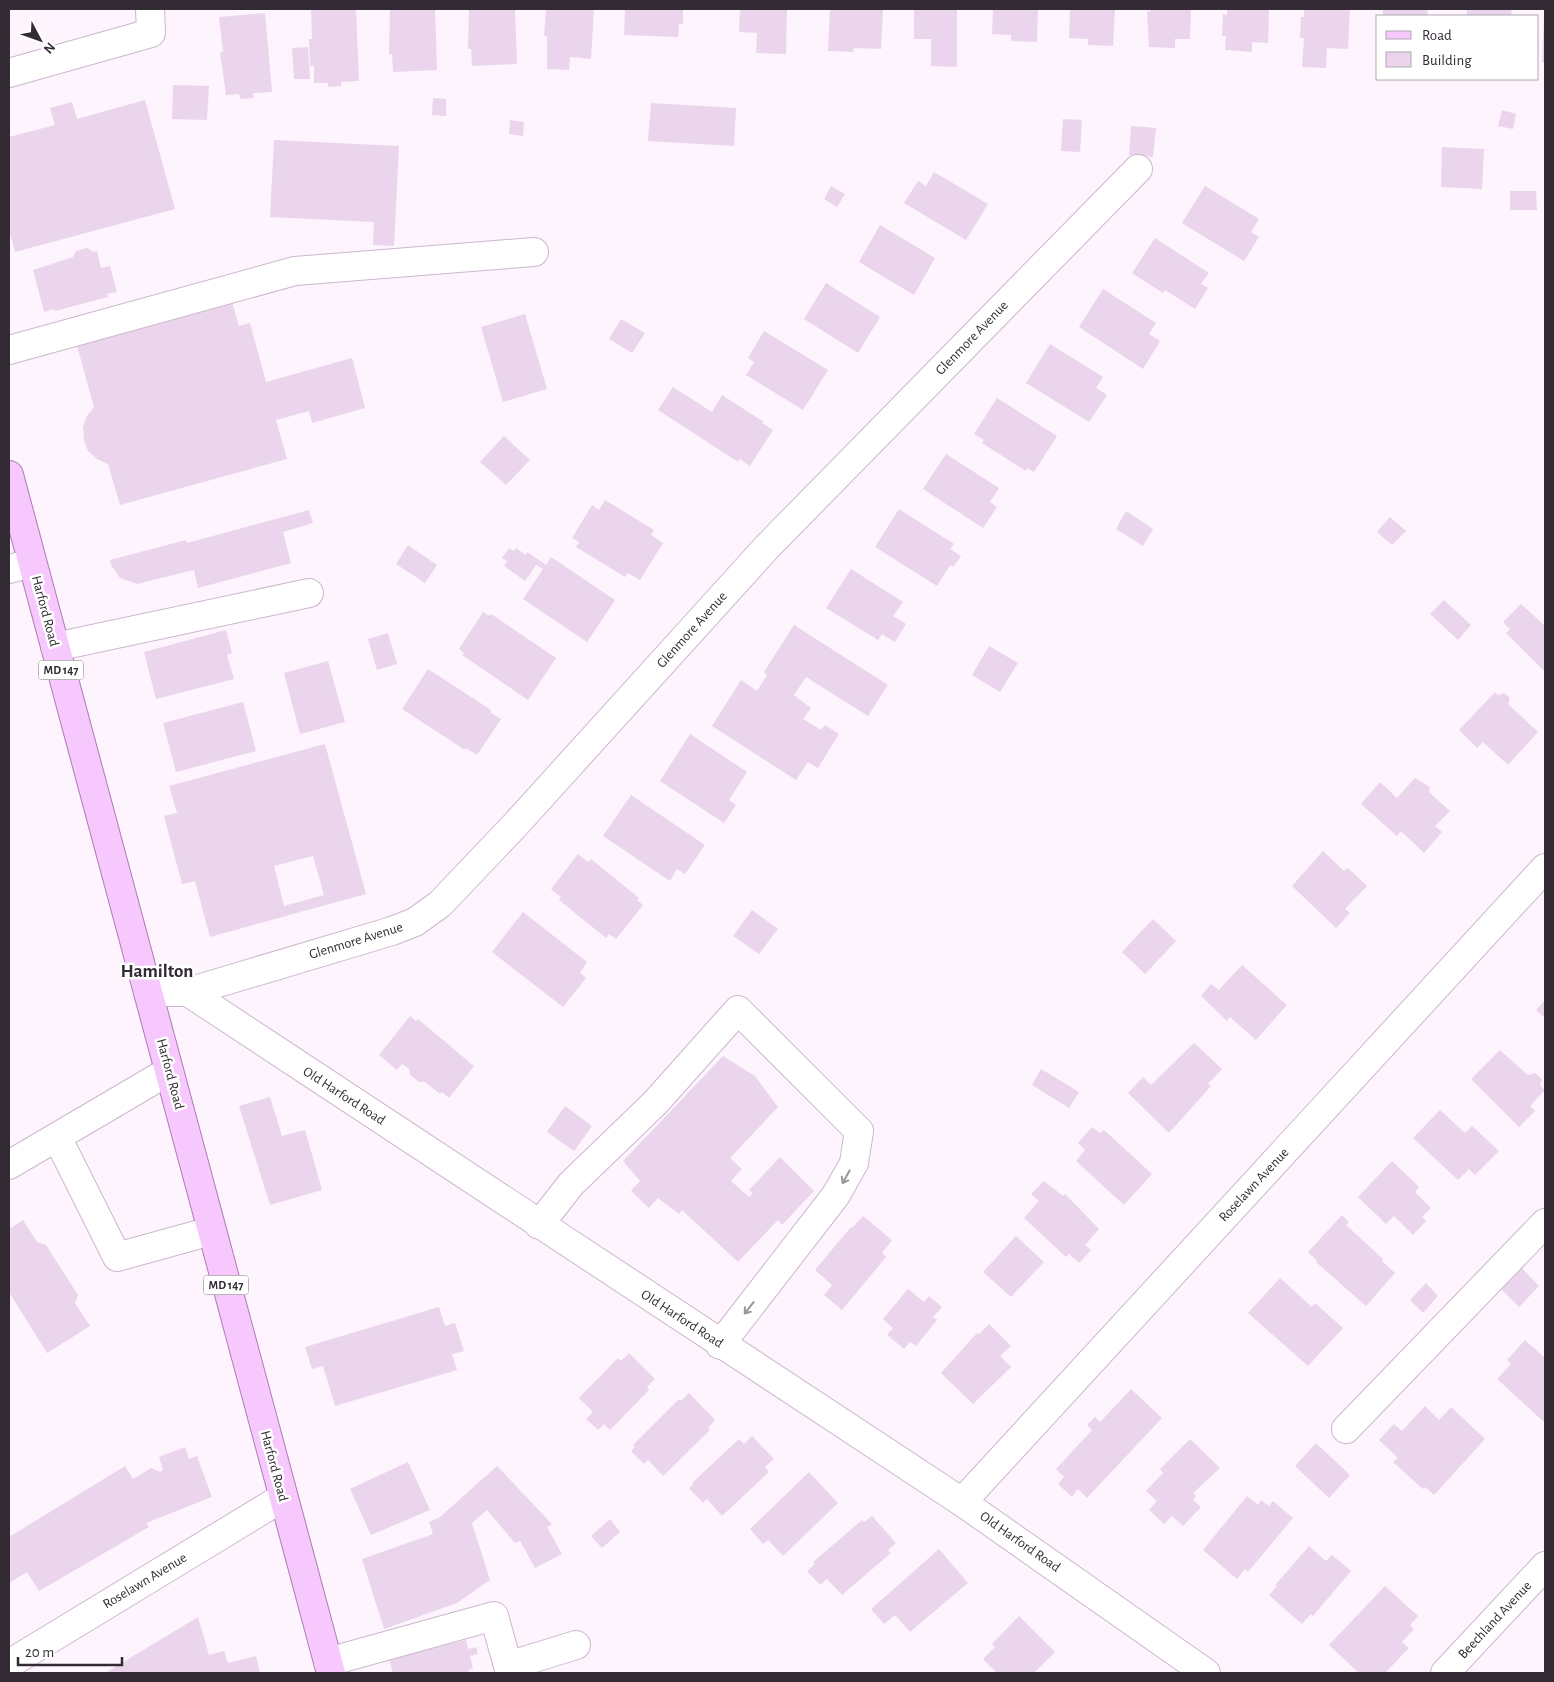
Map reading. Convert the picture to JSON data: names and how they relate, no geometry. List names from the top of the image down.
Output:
{
  "streets": {
    "main road": ["Harford Road", "MD 147"],
    "street": [
      "Glenmore Avenue",
      "Old Harford Road",
      "Roselawn Avenue",
      "Beechland Avenue"
    ]
  },
  "crossings": [
    ["Glenmore Avenue", "Old Harford Road"],
    ["Harford Road", "Roselawn Avenue"],
    ["Old Harford Road", "Roselawn Avenue"]
  ],
  "districts": ["Hamilton"],
  "legend": ["Road", "Building"],
  "scale_bar": "20 m",
  "north": "bottom right"
}
